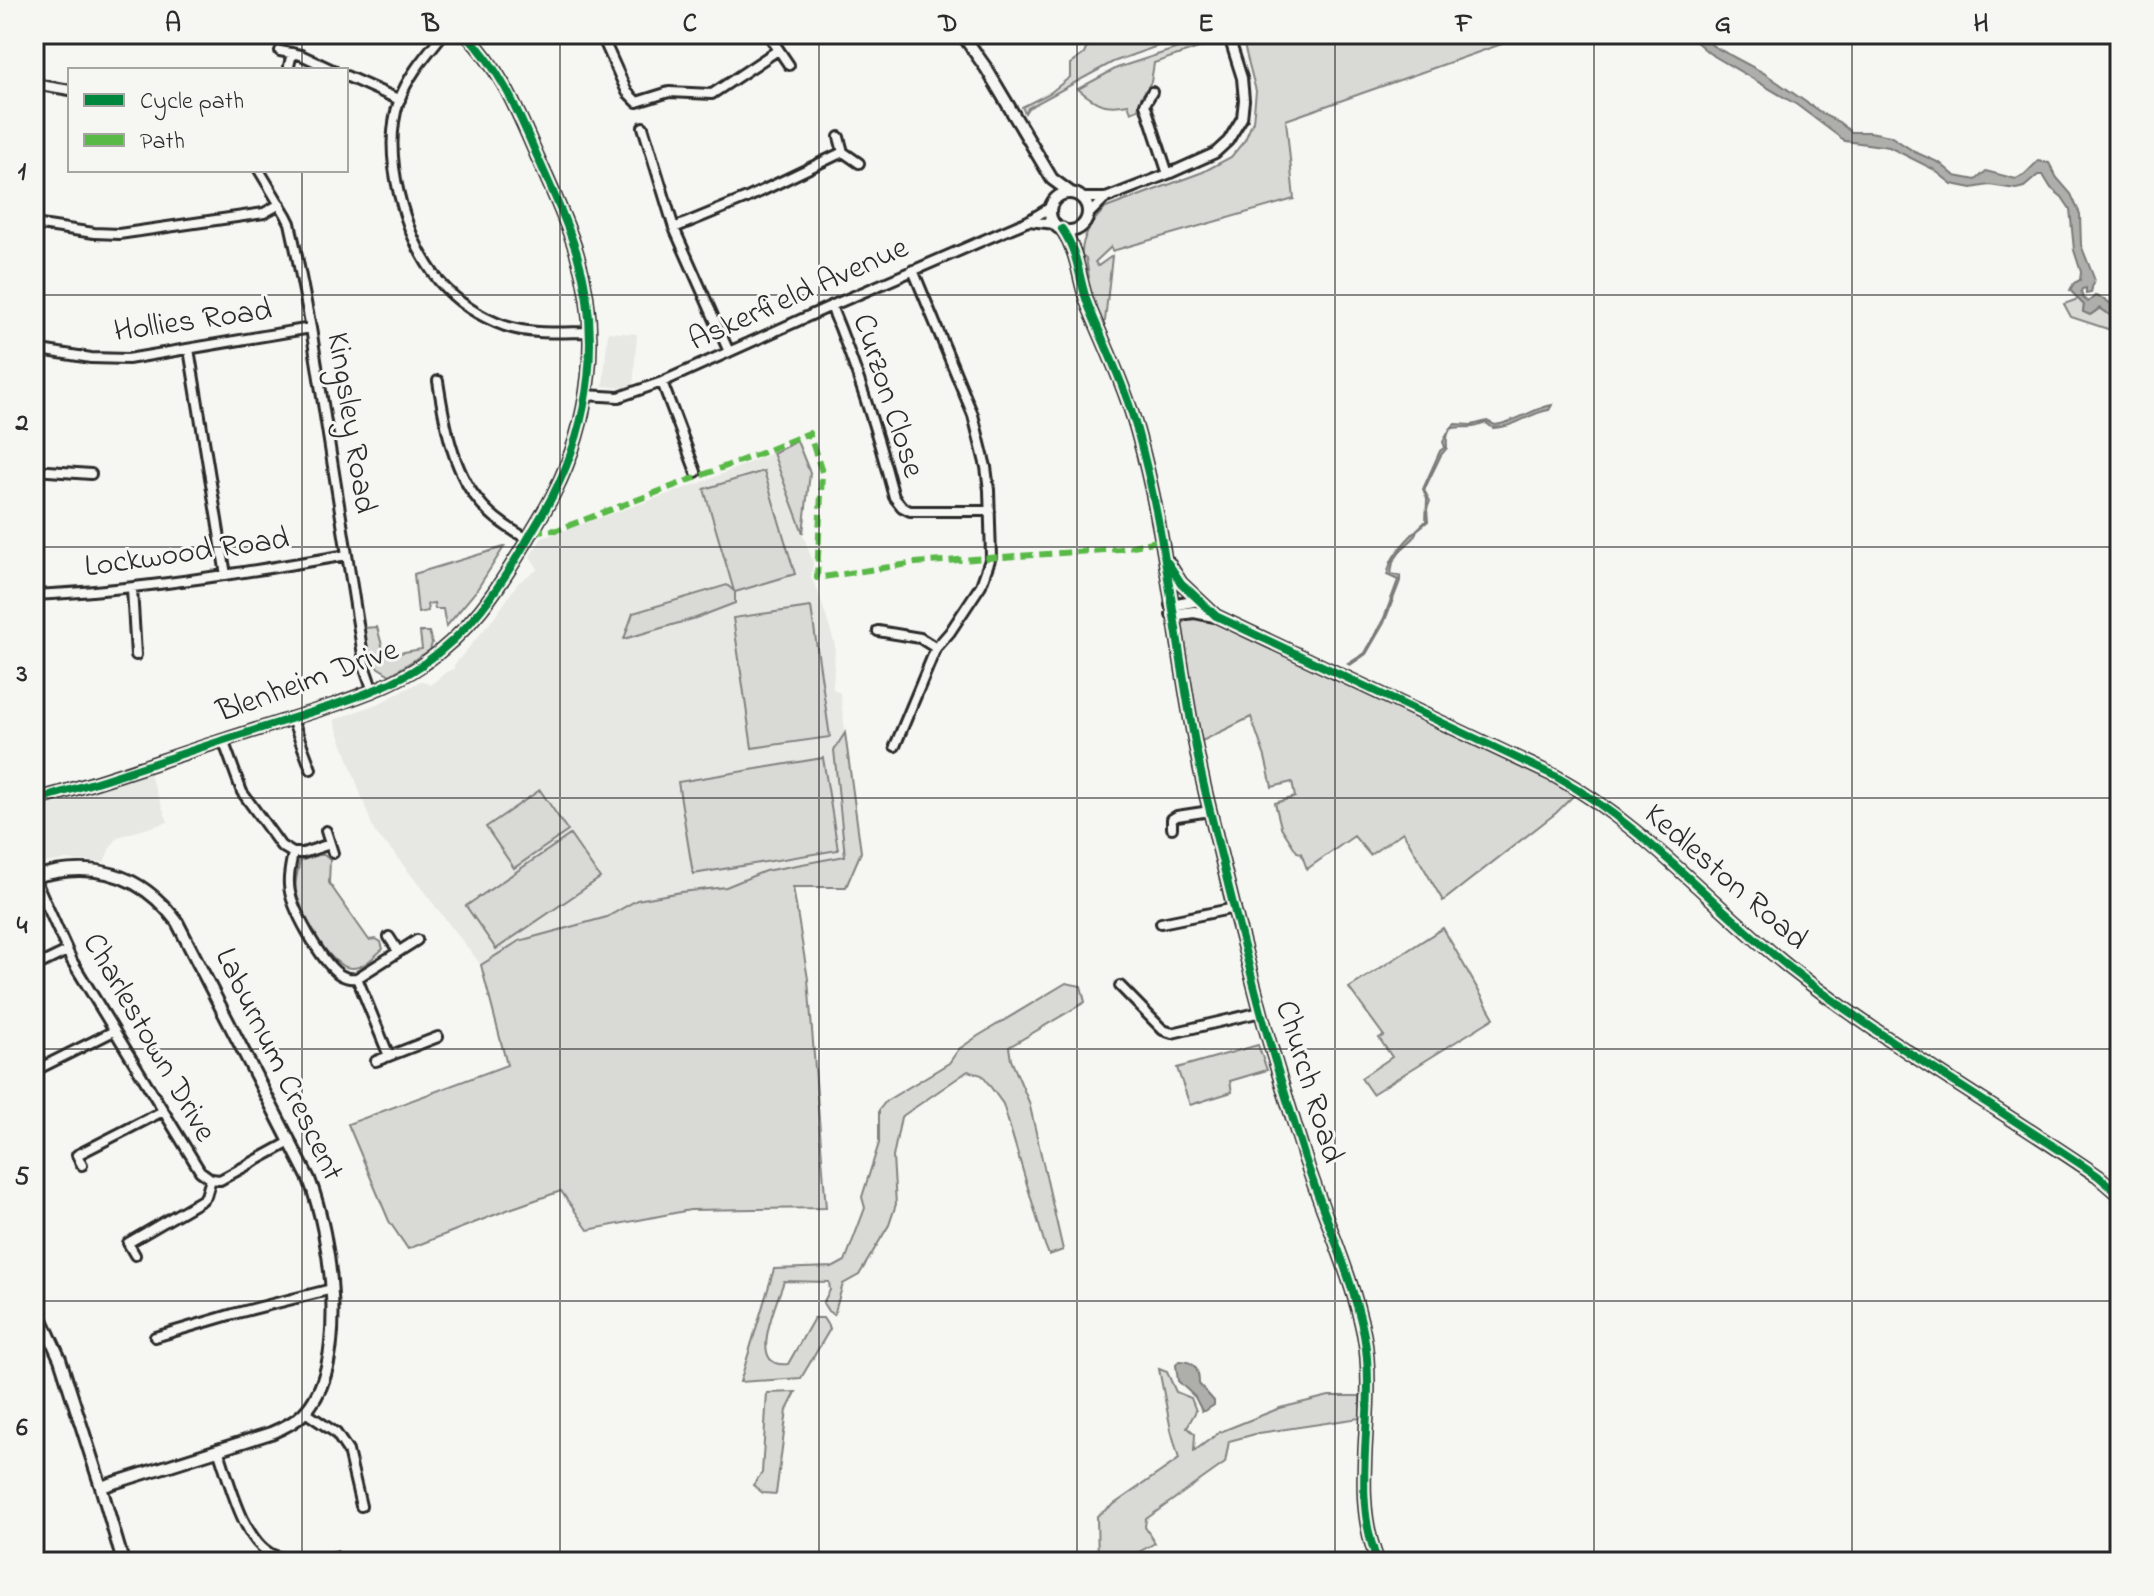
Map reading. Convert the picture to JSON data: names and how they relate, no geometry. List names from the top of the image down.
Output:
{
  "streets": {
    "street": [
      "Askerfield Avenue",
      "Hollies Road",
      "Curzon Close",
      "Kingsley Road",
      "Lockwood Road",
      "Blenheim Drive",
      "Kedleston Road",
      "Charlestown Drive",
      "Laburnum Crescent",
      "Church Road"
    ]
  },
  "crossings": [
    ["Askerfield Avenue", "Curzon Close"],
    ["Askerfield Avenue", "Blenheim Drive"],
    ["Askerfield Avenue", "Kedleston Road"],
    ["Hollies Road", "Kingsley Road"],
    ["Kingsley Road", "Lockwood Road"],
    ["Kingsley Road", "Blenheim Drive"],
    ["Kedleston Road", "Church Road"],
    ["Charlestown Drive", "Laburnum Crescent"]
  ],
  "legend": ["Cycle path", "Path"],
  "grid": {
    "columns": [
      "A",
      "B",
      "C",
      "D",
      "E",
      "F",
      "G",
      "H"
    ],
    "rows": [
      "1",
      "2",
      "3",
      "4",
      "5",
      "6"
    ]
  }
}
